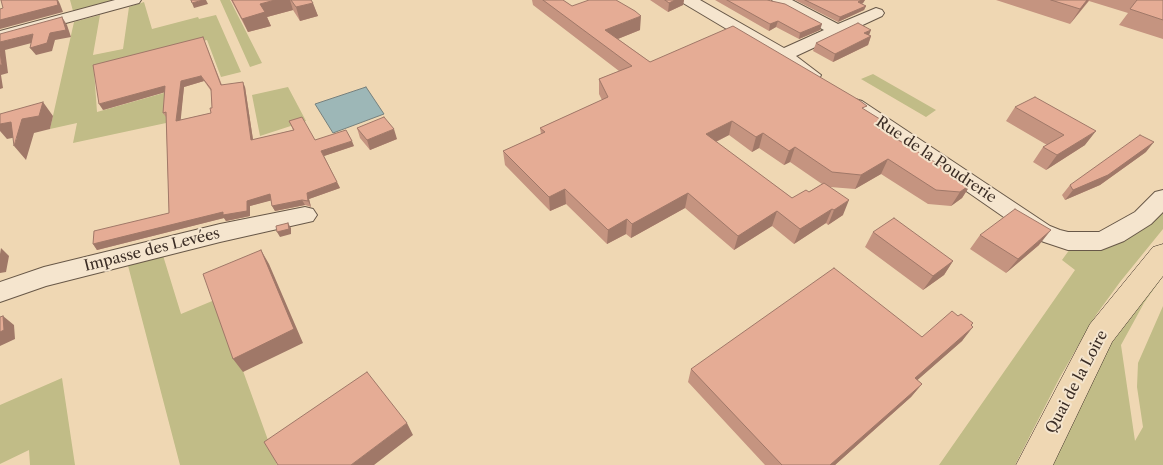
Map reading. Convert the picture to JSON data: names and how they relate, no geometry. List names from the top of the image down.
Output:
{
  "streets": {
    "main road": ["Quai de la Loire"],
    "street": ["Rue de la Poudrerie", "Impasse des Levées"]
  }
}
